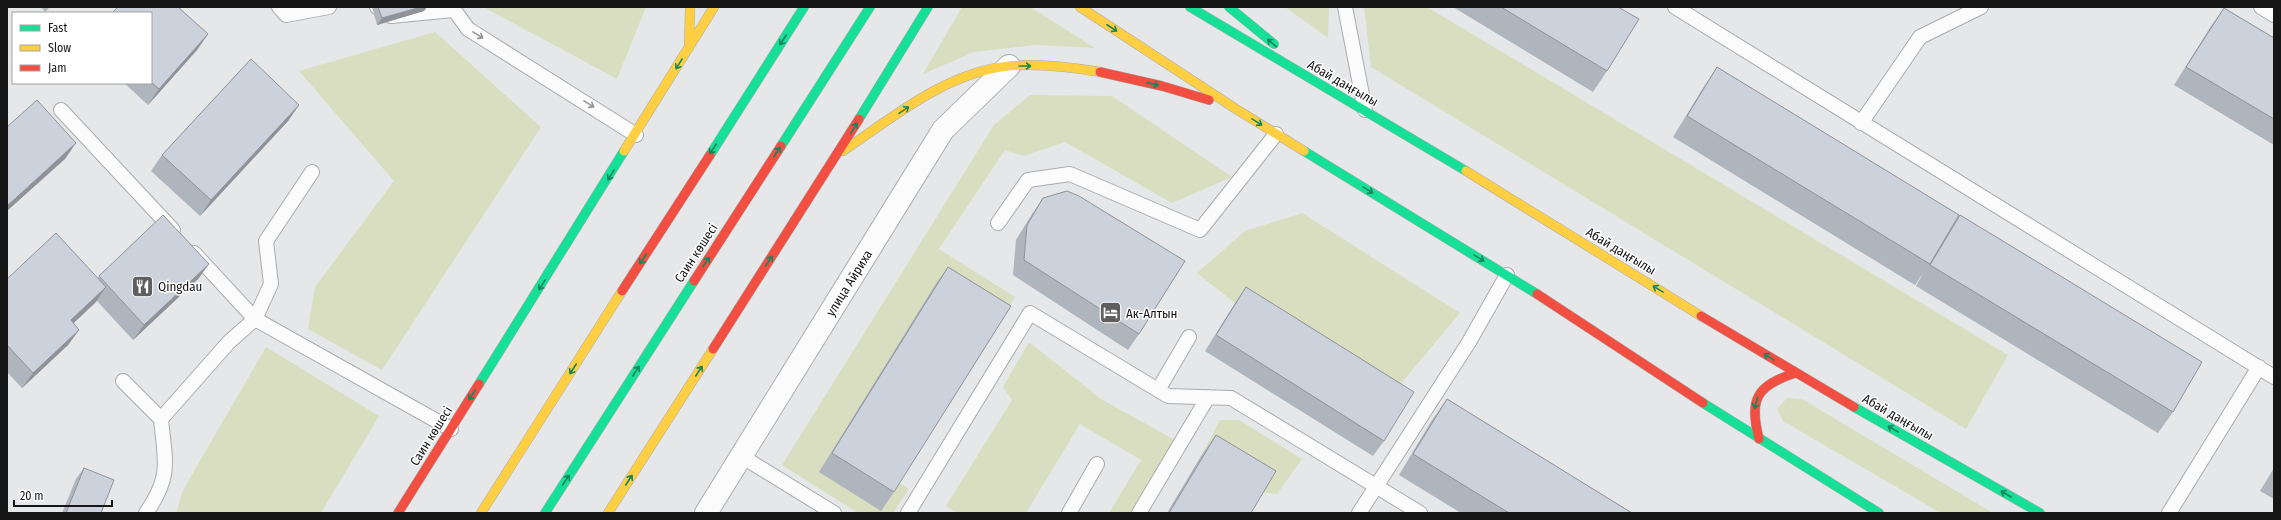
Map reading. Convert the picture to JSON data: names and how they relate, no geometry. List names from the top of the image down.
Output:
{
  "streets": {
    "main road": ["Абай даңғылы", "Саин көшесі"],
    "street": ["улица Айриха"]
  },
  "places": {
    "restaurant": ["Qingdau"],
    "hotel": ["Ак-Алтын"]
  },
  "legend": ["Fast", "Slow", "Jam"],
  "scale_bar": "20 m"
}
